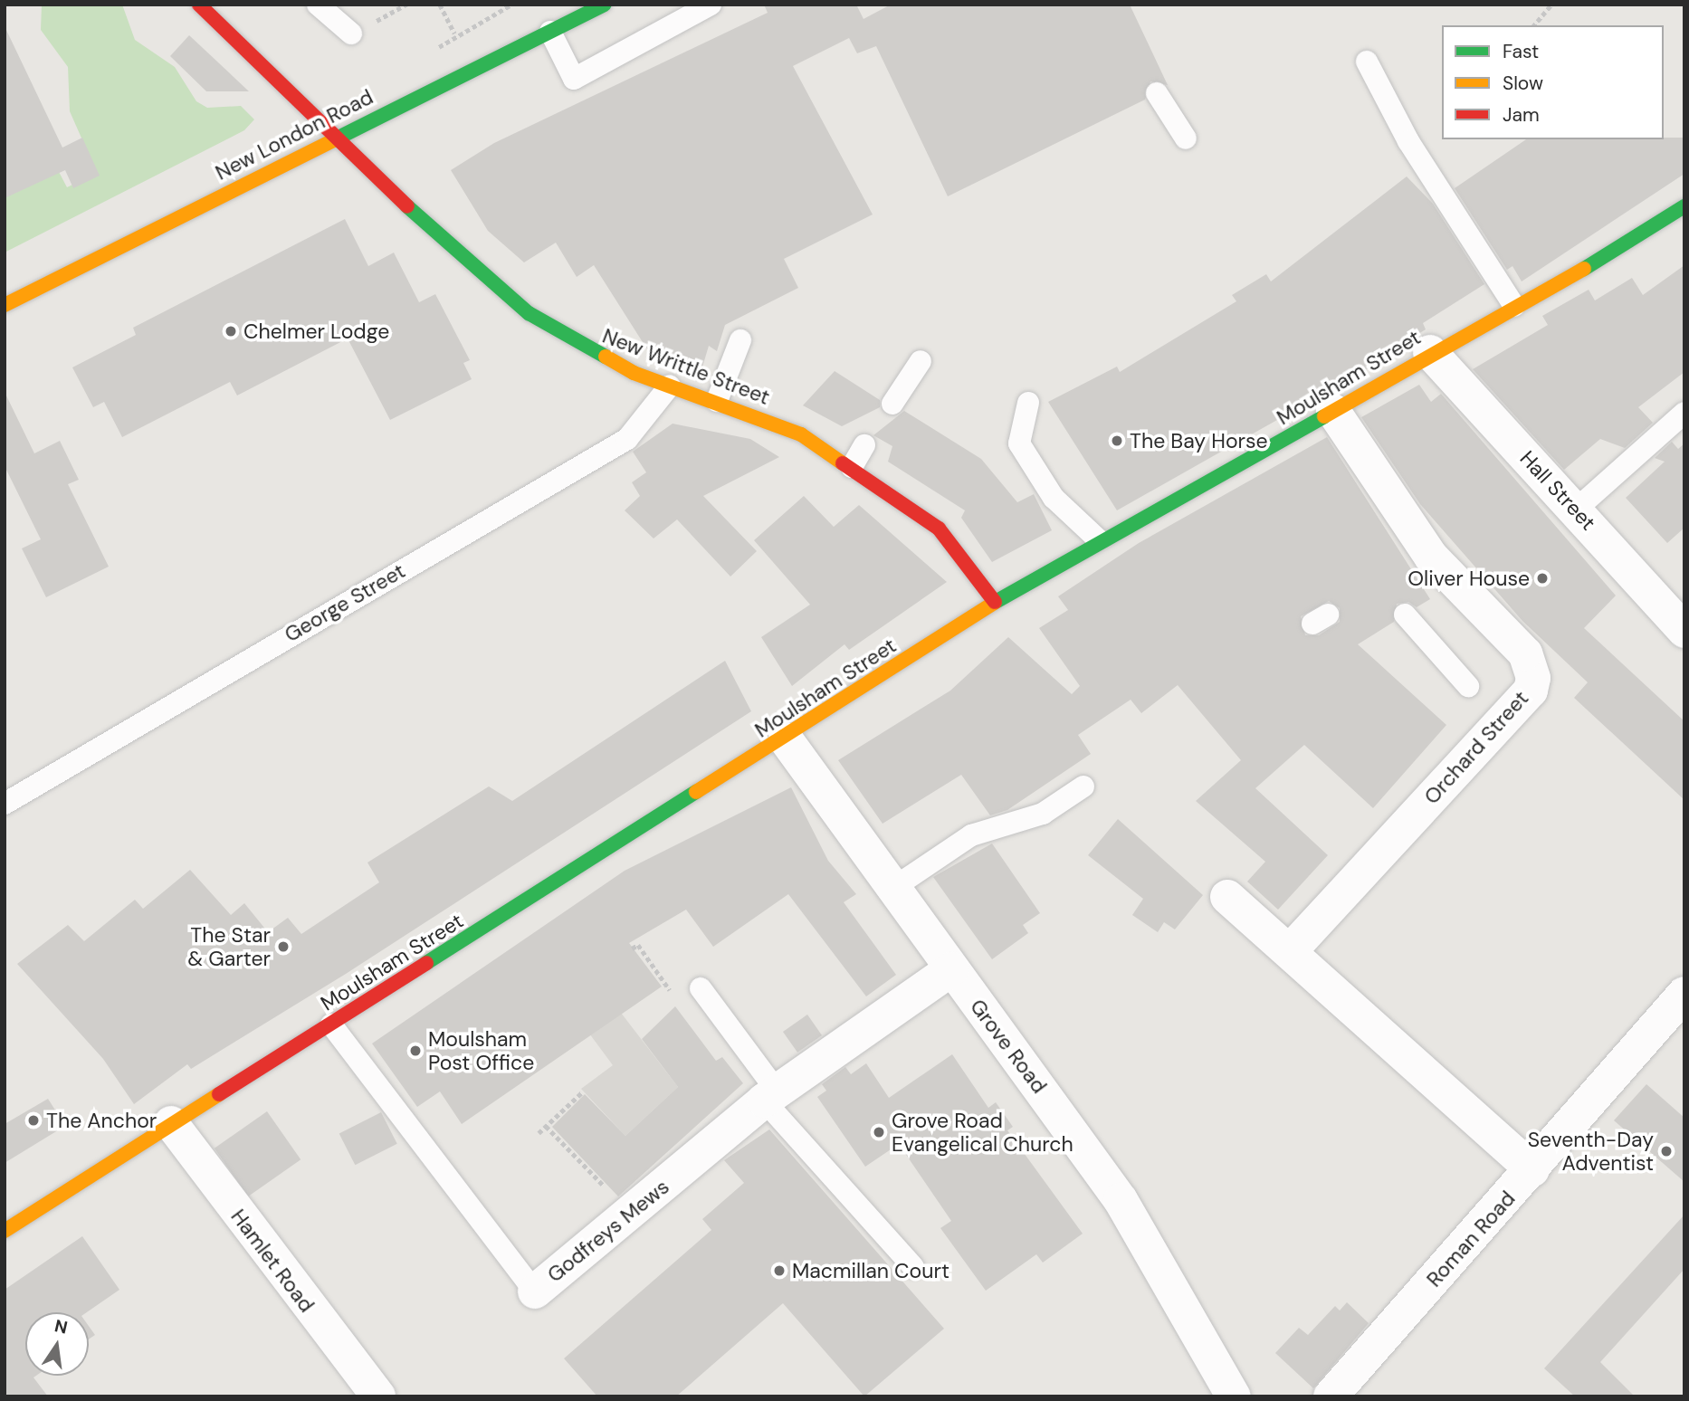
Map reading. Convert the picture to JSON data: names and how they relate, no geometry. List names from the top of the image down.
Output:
{
  "streets": {
    "street": [
      "New London Road",
      "New Writtle Street",
      "Moulsham Street",
      "Hall Street",
      "Orchard Street",
      "Grove Road",
      "Godfreys Mews",
      "Roman Road",
      "Hamlet Road"
    ],
    "lane": ["George Street"]
  },
  "crossings": [
    ["New London Road", "New Writtle Street"],
    ["New Writtle Street", "Moulsham Street"],
    ["New Writtle Street", "George Street"],
    ["Moulsham Street", "Hall Street"],
    ["Moulsham Street", "Orchard Street"],
    ["Moulsham Street", "Grove Road"],
    ["Moulsham Street", "Godfreys Mews"],
    ["Moulsham Street", "Hamlet Road"],
    ["Grove Road", "Godfreys Mews"]
  ],
  "places": [
    "Chelmer Lodge",
    "The Bay Horse",
    "Oliver House",
    "The Star & Garter",
    "Moulsham Post Office",
    "The Anchor",
    "Grove Road Evangelical Church",
    "Seventh-Day Adventist",
    "Macmillan Court"
  ],
  "legend": ["Fast", "Slow", "Jam"],
  "north": "top"
}
